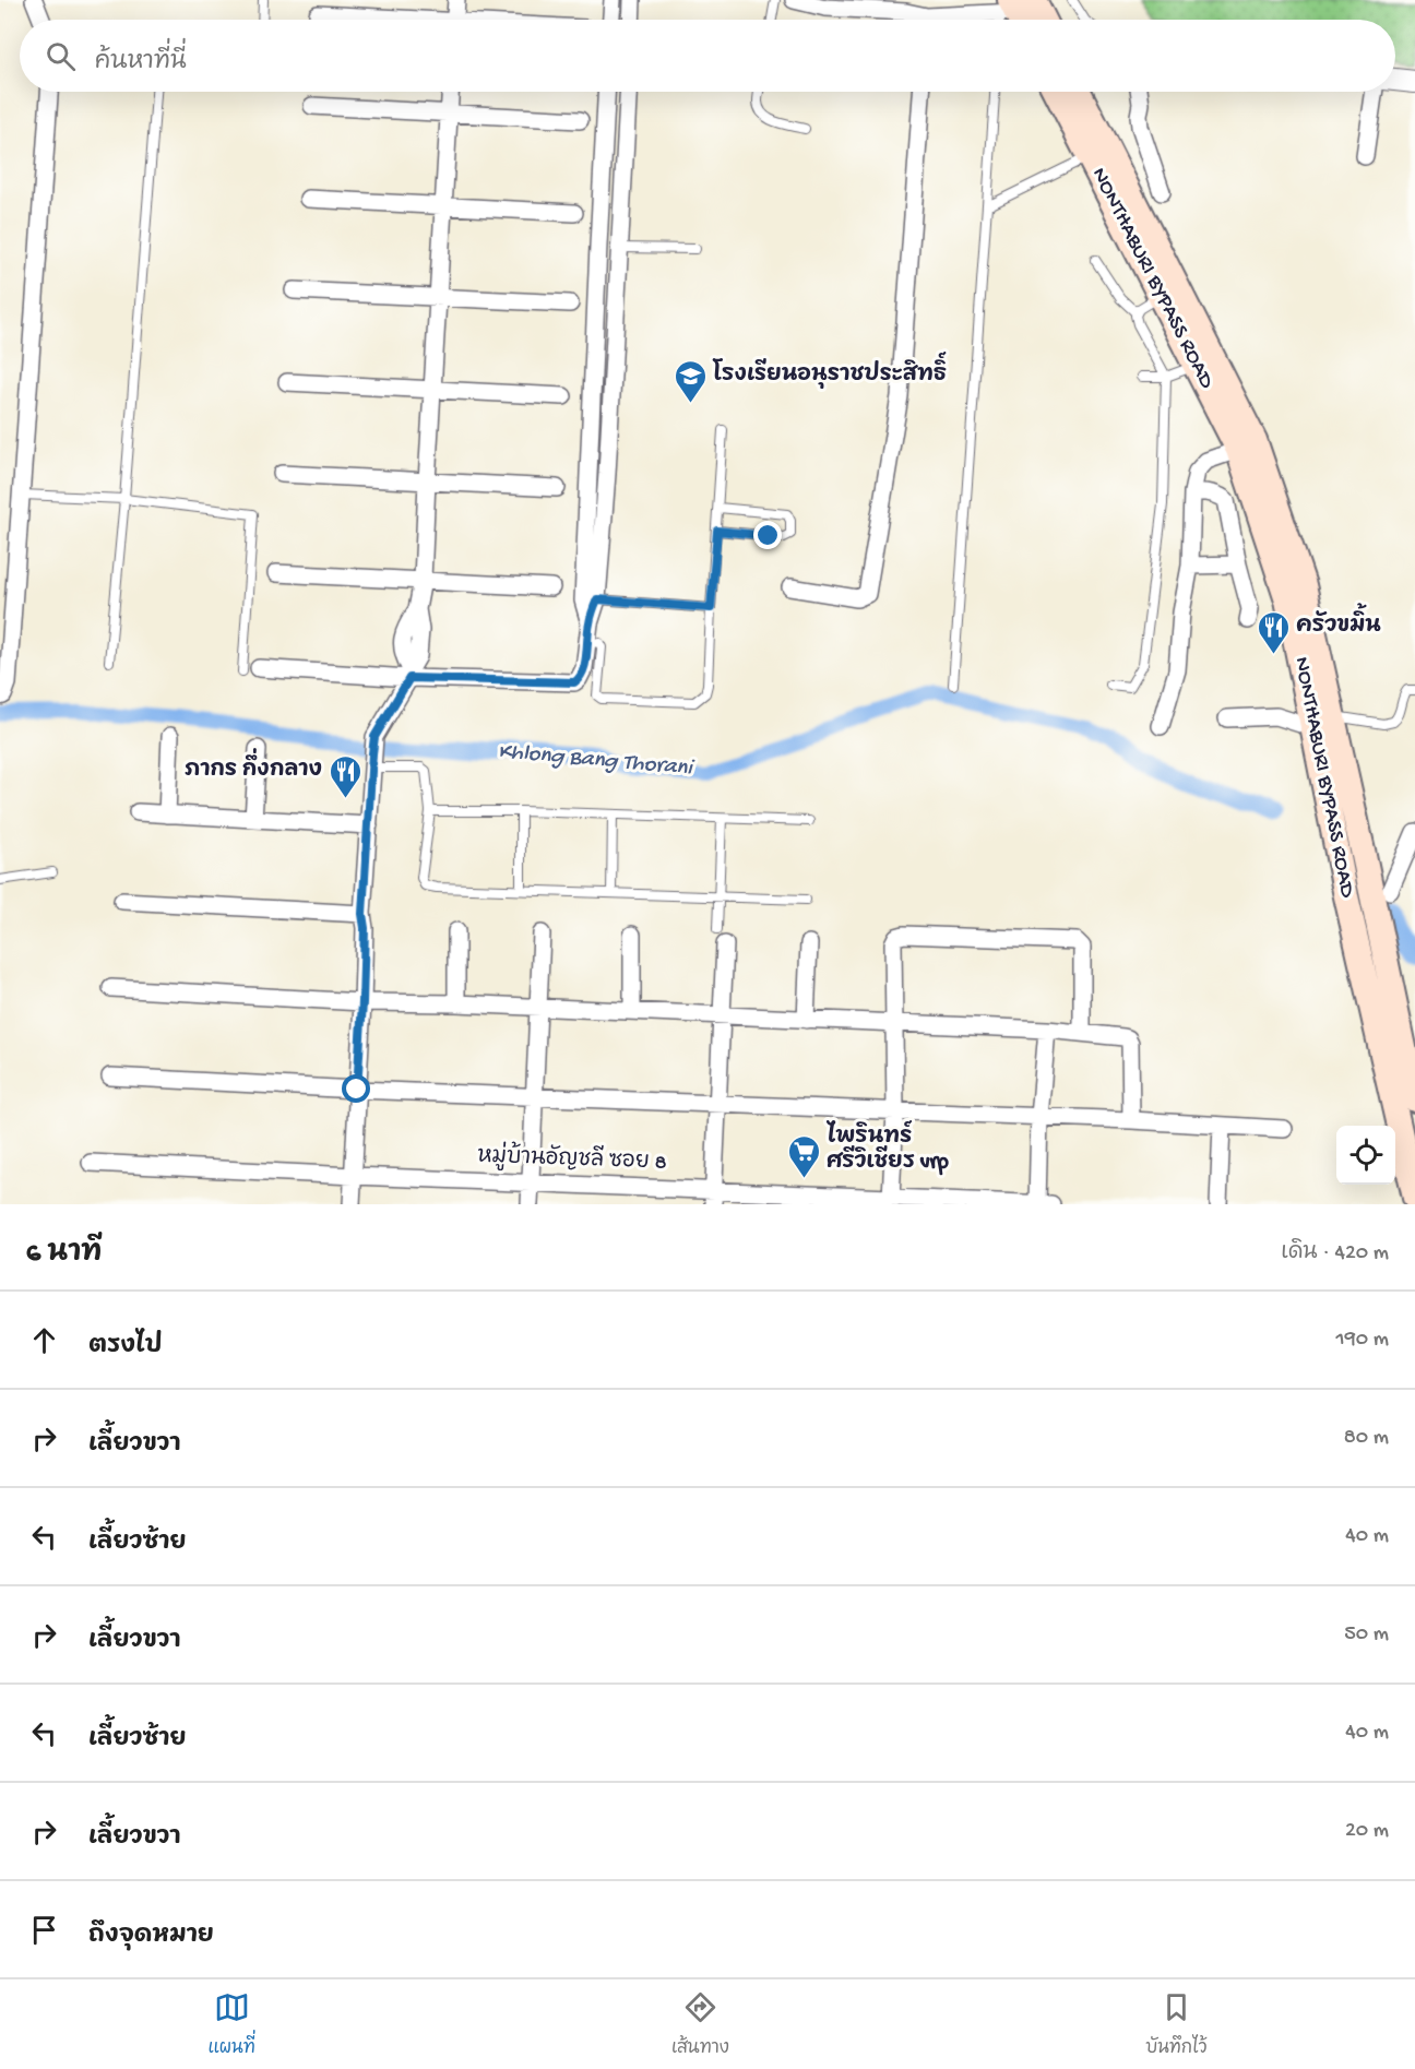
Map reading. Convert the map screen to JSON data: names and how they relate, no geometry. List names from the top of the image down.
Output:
{
  "streets": {
    "main road": ["NONTHABURI BYPASS ROAD"],
    "street": ["หมู่บ้านอัญชลี ซอย 8"]
  },
  "water": ["Khlong Bang Thorani"],
  "places": {
    "school or university": ["โรงเรียนอนุราชประสิทธิ์"],
    "restaurant": ["ครัวขมิ้น", "ภากร กึ่งกลาง"],
    "supermarket": ["ไพรินทร์ ศรีวิเชียร vrp"]
  },
  "page": {
    "search": "ค้นหาที่นี่",
    "heading": ["6 นาที", "เดิน · 420 m"],
    "list": [
      ["ตรงไป", "190 m"],
      ["เลี้ยวขวา", "80 m"],
      ["เลี้ยวซ้าย", "40 m"],
      ["เลี้ยวขวา", "50 m"],
      ["เลี้ยวซ้าย", "40 m"],
      ["เลี้ยวขวา", "20 m"],
      "ถึงจุดหมาย"
    ],
    "nav": ["แผนที่", "เส้นทาง", "บันทึกไว้"]
  }
}
